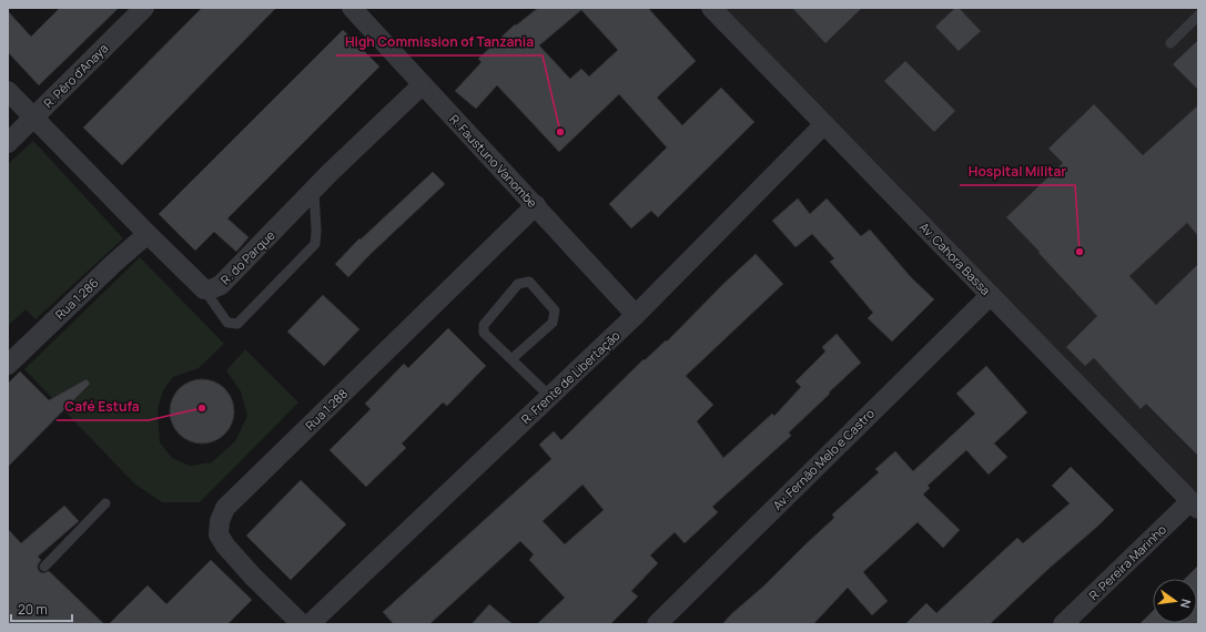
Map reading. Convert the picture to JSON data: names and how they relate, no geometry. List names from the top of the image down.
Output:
{
  "streets": {
    "street": [
      "R. Pêro d'Anaya",
      "R. Faustuno Vanombe",
      "R. do Parque",
      "Av. Cahora Bassa",
      "Rua 1.286",
      "R. Frente de Libertação",
      "Rua 1.288",
      "Av. Fernão Melo e Castro",
      "R. Pereira Marinho"
    ]
  },
  "crossings": [
    ["R. Faustuno Vanombe", "R. do Parque"],
    ["R. Faustuno Vanombe", "R. Frente de Libertação"],
    ["R. Faustuno Vanombe", "Rua 1.288"],
    ["Av. Cahora Bassa", "R. Frente de Libertação"],
    ["Av. Cahora Bassa", "Av. Fernão Melo e Castro"],
    ["Av. Cahora Bassa", "R. Pereira Marinho"]
  ],
  "places": ["High Commission of Tanzania", "Hospital Militar", "Café Estufa"],
  "scale_bar": "20 m",
  "north": "right"
}
